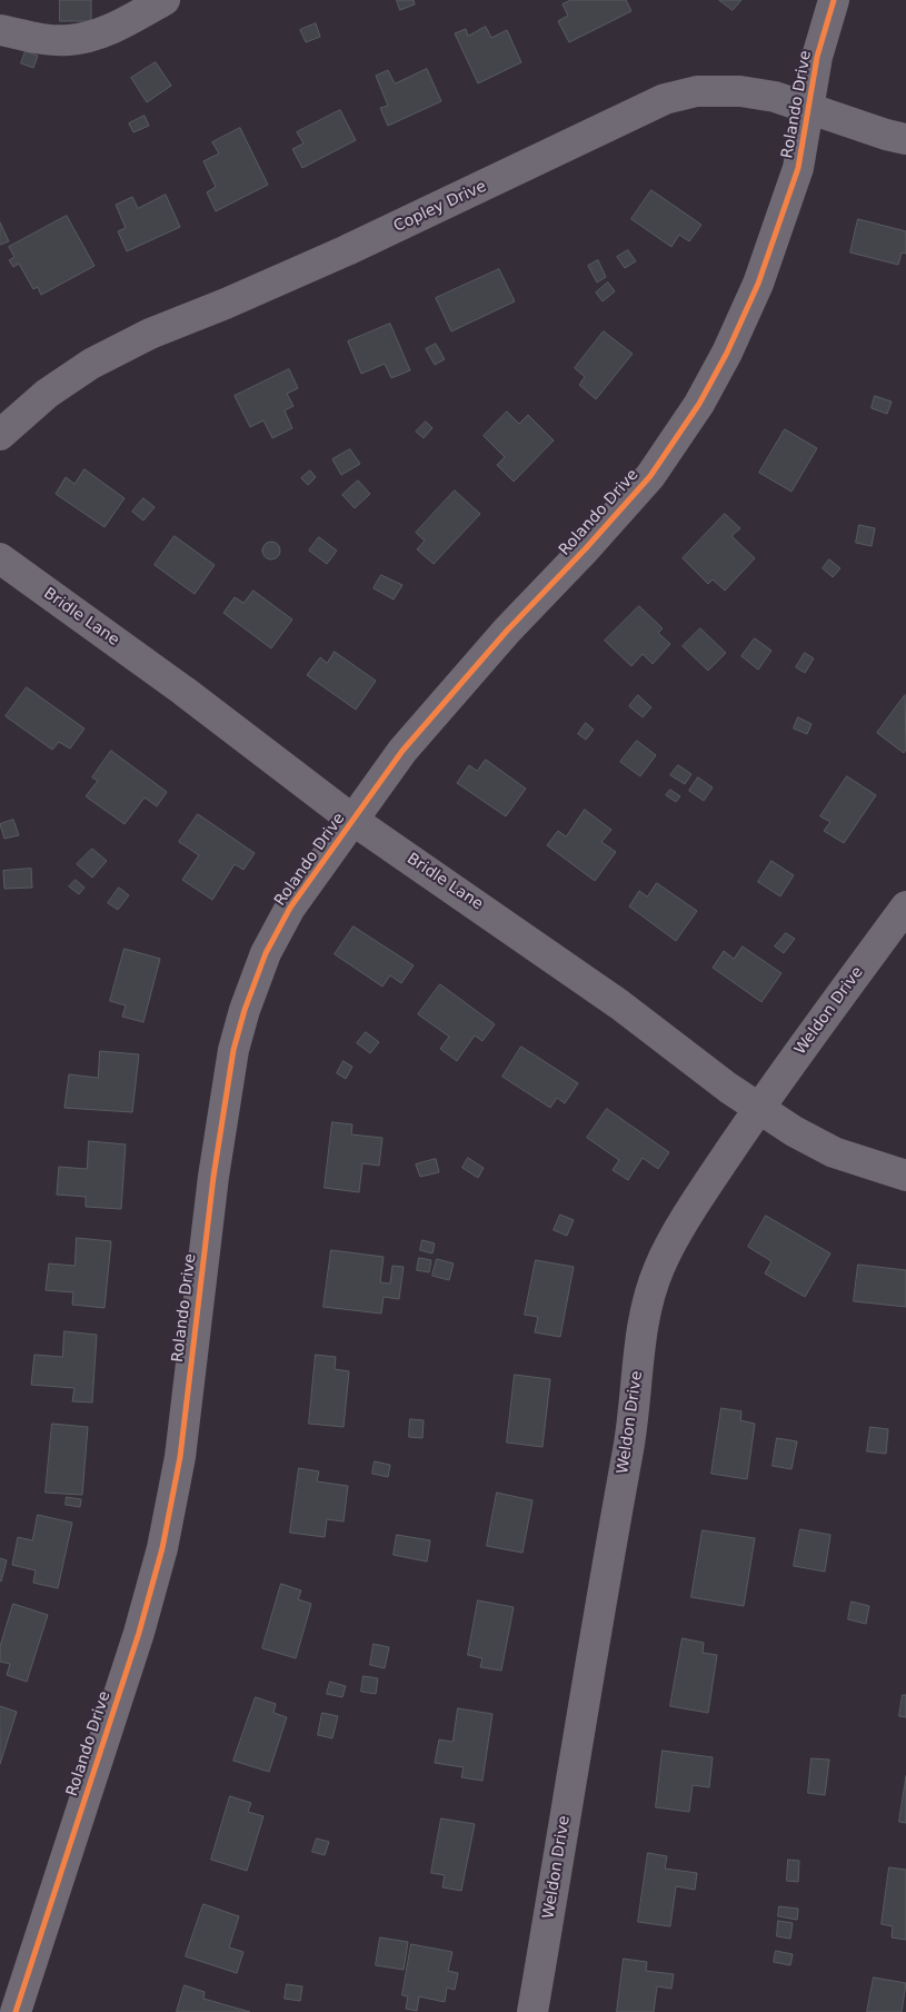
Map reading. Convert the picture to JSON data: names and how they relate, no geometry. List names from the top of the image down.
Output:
{
  "streets": {
    "street": [
      "Rolando Drive",
      "Copley Drive",
      "Bridle Lane",
      "Weldon Drive"
    ]
  },
  "crossings": [
    ["Rolando Drive", "Copley Drive"],
    ["Rolando Drive", "Bridle Lane"],
    ["Bridle Lane", "Weldon Drive"]
  ]
}
